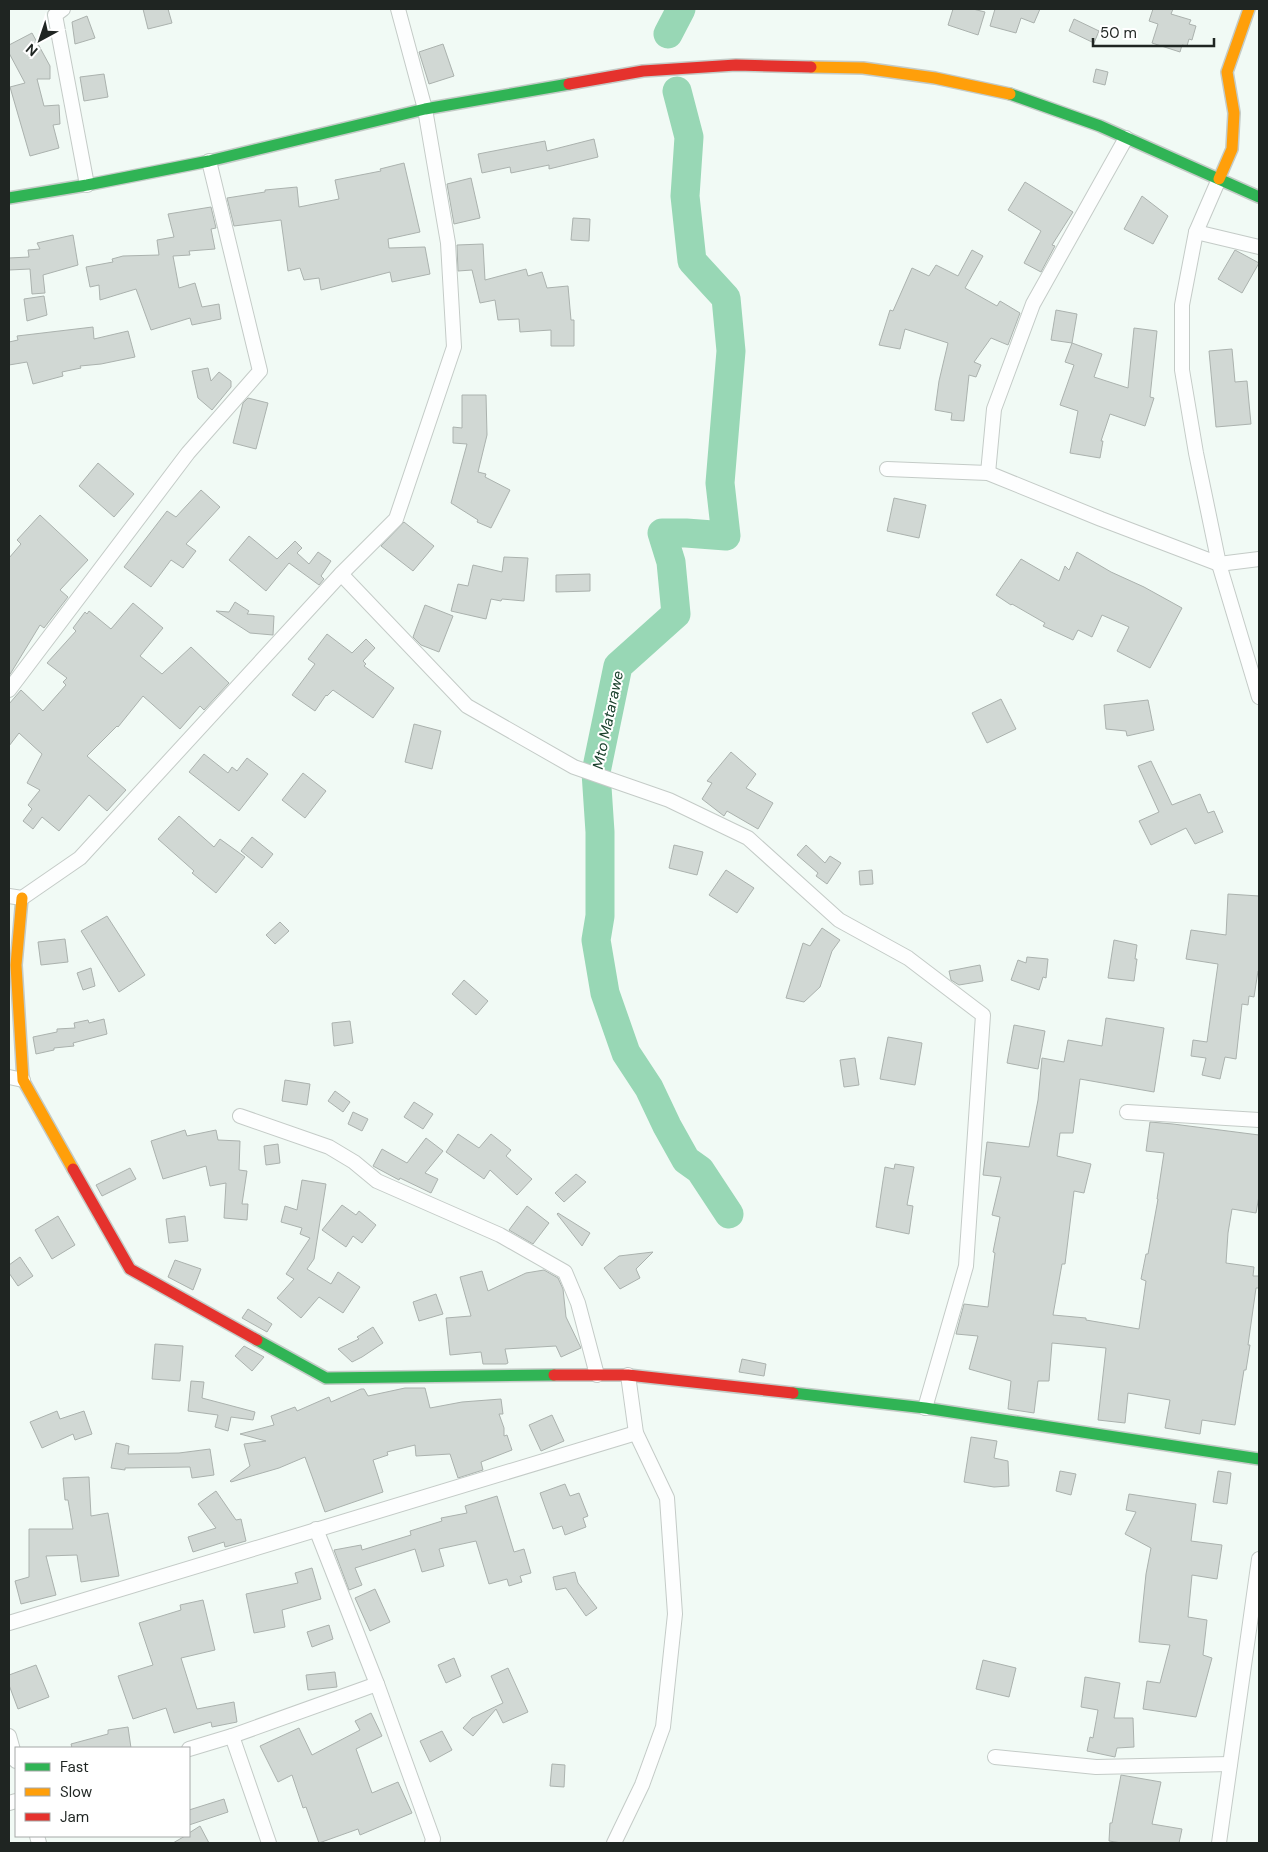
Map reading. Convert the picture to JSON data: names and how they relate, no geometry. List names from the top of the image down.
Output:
{
  "water": ["Mto Matarawe"],
  "legend": ["Fast", "Slow", "Jam"],
  "scale_bar": "50 m",
  "north": "bottom left"
}
